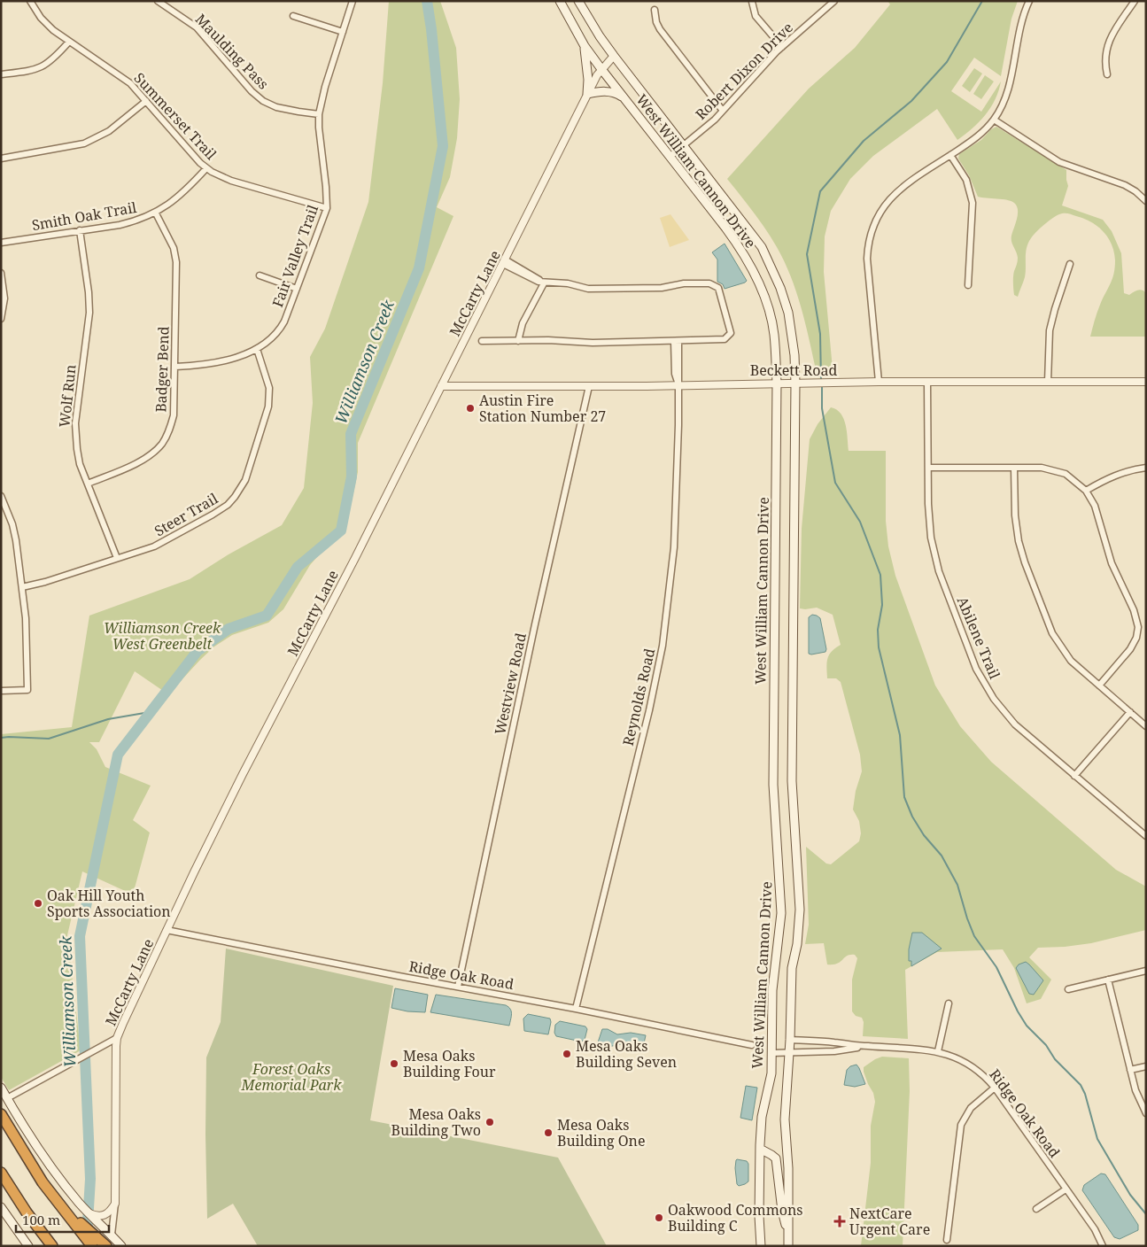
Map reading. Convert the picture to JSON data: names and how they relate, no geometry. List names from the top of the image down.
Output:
{
  "streets": {
    "main road": ["West William Cannon Drive"],
    "street": [
      "Maulding Pass",
      "Robert Dixon Drive",
      "Summerset Trail",
      "Smith Oak Trail",
      "Fair Valley Trail",
      "McCarty Lane",
      "Badger Bend",
      "Beckett Road",
      "Wolf Run",
      "Steer Trail",
      "Abilene Trail",
      "Westview Road",
      "Reynolds Road",
      "Ridge Oak Road"
    ]
  },
  "crossings": [
    ["Maulding Pass", "Fair Valley Trail"],
    ["Robert Dixon Drive", "West William Cannon Drive"],
    ["Summerset Trail", "Smith Oak Trail"],
    ["Summerset Trail", "Fair Valley Trail"],
    ["West William Cannon Drive", "McCarty Lane"],
    ["West William Cannon Drive", "Beckett Road"],
    ["West William Cannon Drive", "Ridge Oak Road"],
    ["Smith Oak Trail", "Badger Bend"],
    ["Smith Oak Trail", "Wolf Run"],
    ["Fair Valley Trail", "Badger Bend"],
    ["Fair Valley Trail", "Steer Trail"],
    ["McCarty Lane", "Beckett Road"],
    ["McCarty Lane", "Ridge Oak Road"],
    ["Badger Bend", "Wolf Run"],
    ["Beckett Road", "Abilene Trail"],
    ["Beckett Road", "Westview Road"],
    ["Beckett Road", "Reynolds Road"],
    ["Wolf Run", "Steer Trail"],
    ["Westview Road", "Ridge Oak Road"],
    ["Reynolds Road", "Ridge Oak Road"]
  ],
  "water": ["Williamson Creek"],
  "parks": ["Williamson Creek West Greenbelt", "Forest Oaks Memorial Park"],
  "places": {
    "other": [
      "Austin Fire Station Number 27",
      "Oak Hill Youth Sports Association",
      "Mesa Oaks Building Seven",
      "Mesa Oaks Building Four",
      "Mesa Oaks Building Two",
      "Mesa Oaks Building One",
      "Oakwood Commons Building C"
    ],
    "health": ["NextCare Urgent Care"]
  },
  "scale_bar": "100 m"
}
